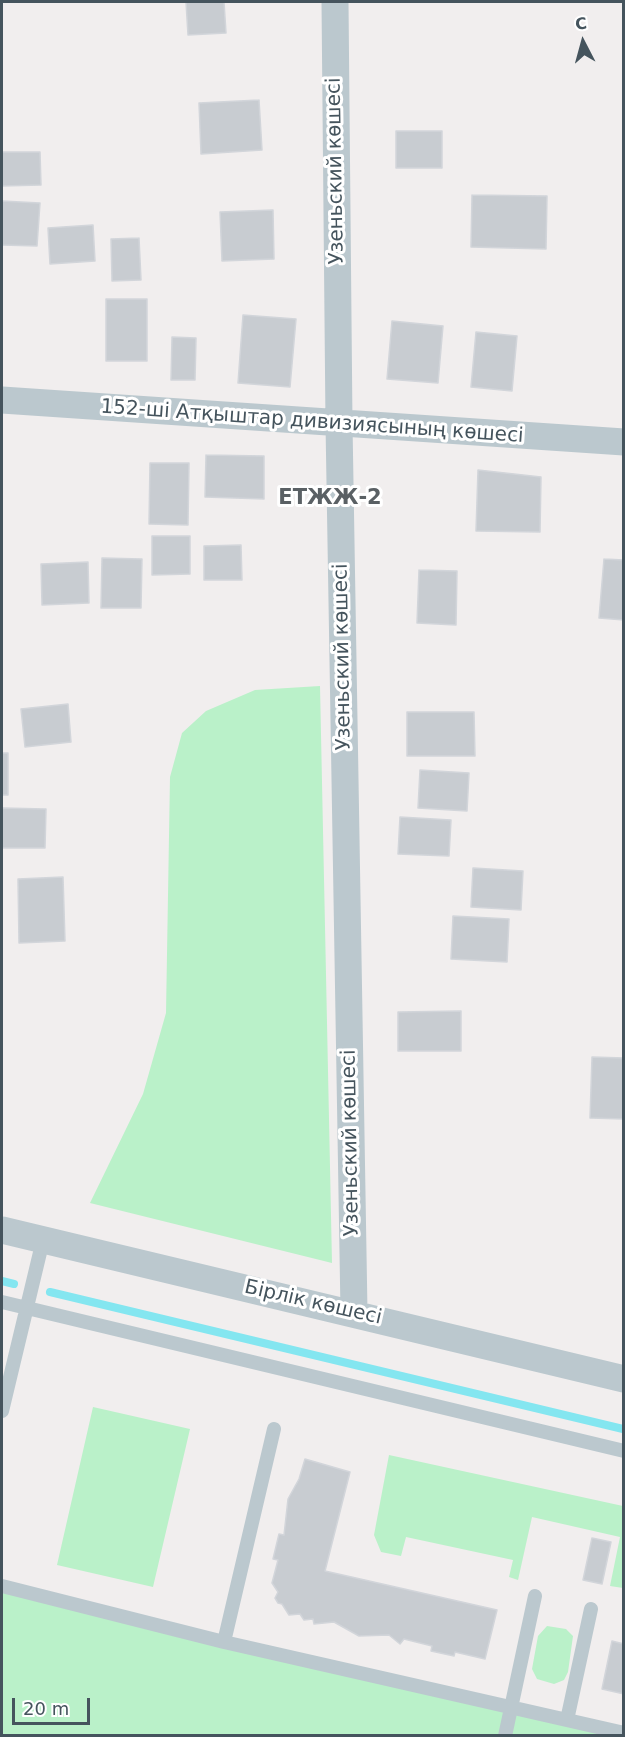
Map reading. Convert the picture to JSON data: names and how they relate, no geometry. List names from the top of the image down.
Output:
{
  "streets": {
    "street": ["Узеньский көшесі", "152-ші Атқыштар дивизиясының көшесі", "Бірлік көшесі"]
  },
  "crossings": [
    ["Узеньский көшесі", "152-ші Атқыштар дивизиясының көшесі"],
    ["Узеньский көшесі", "Бірлік көшесі"]
  ],
  "districts": ["ЕТЖЖ-2"],
  "scale_bar": "20 m",
  "north": "top"
}
